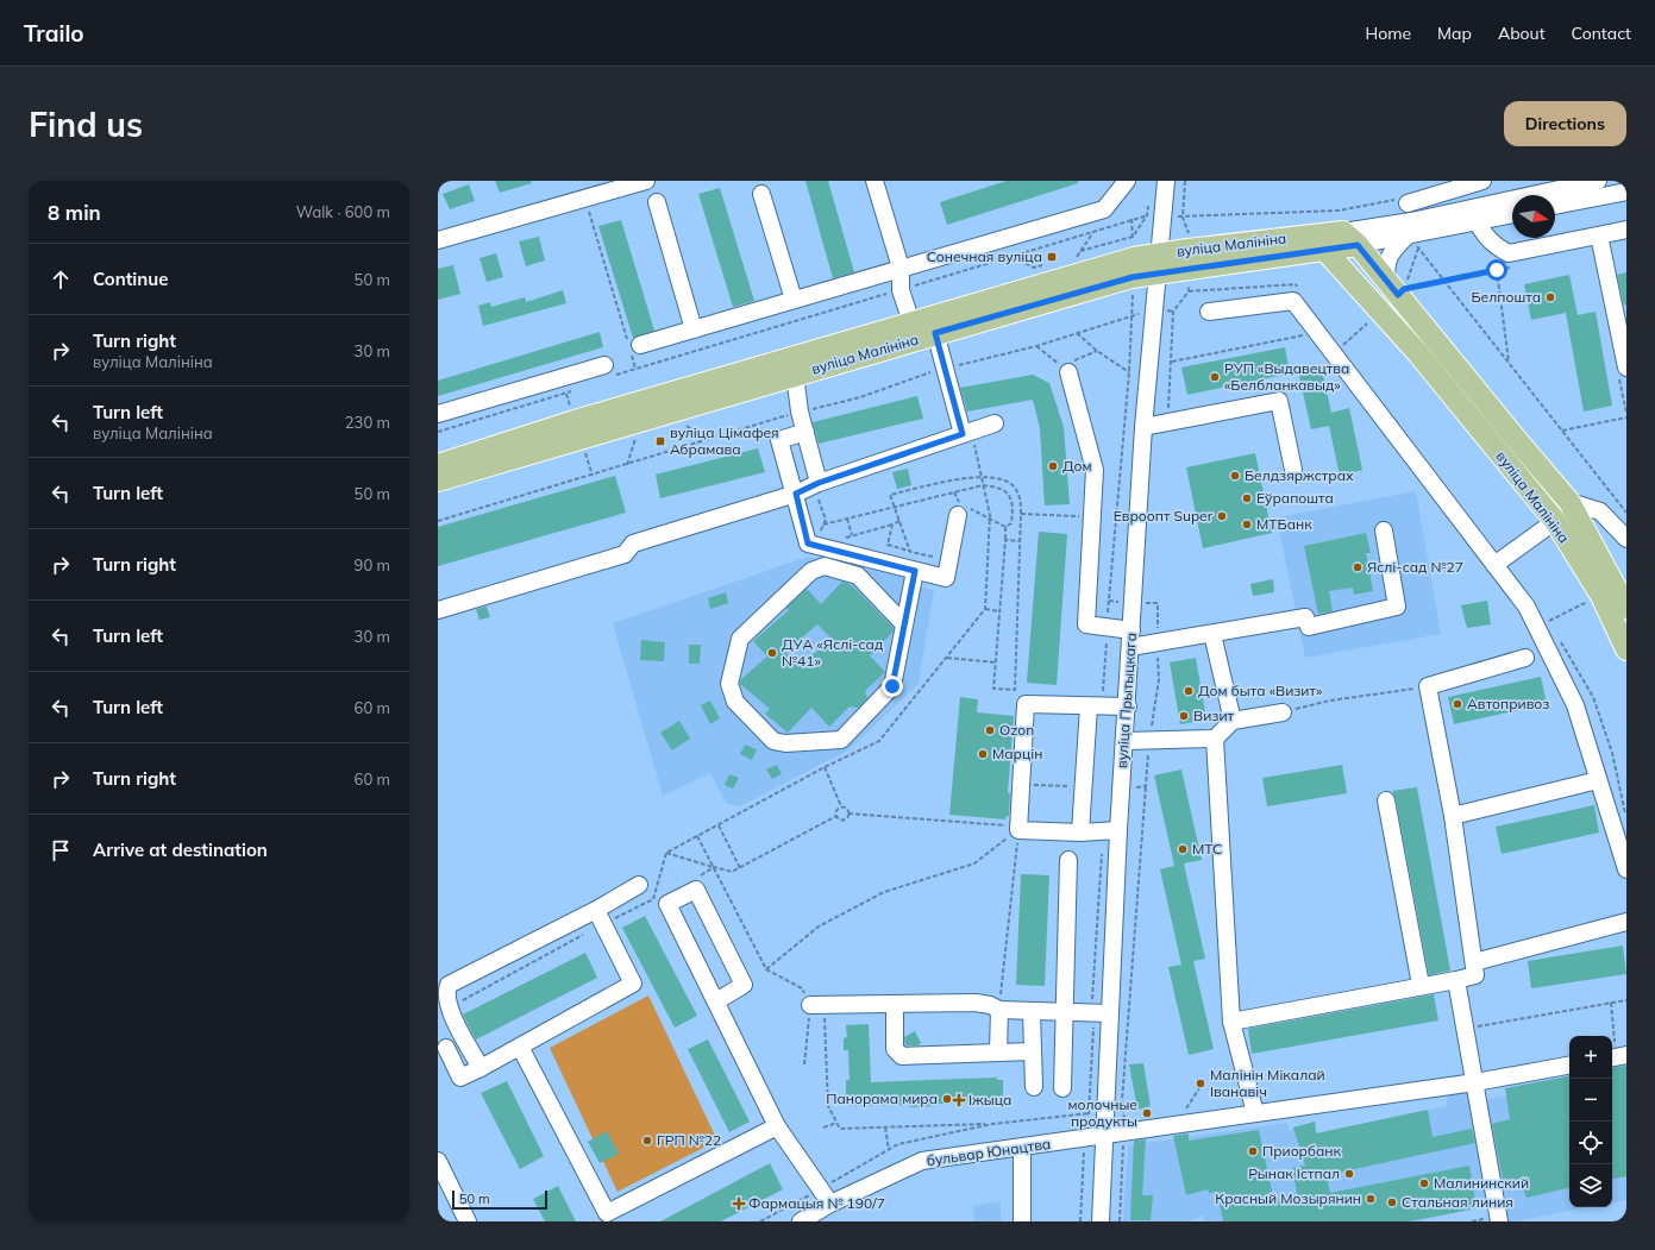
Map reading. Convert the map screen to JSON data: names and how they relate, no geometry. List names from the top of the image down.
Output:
{
  "streets": {
    "main road": ["вуліца Малініна"],
    "street": ["вуліца Прытыцкага", "бульвар Юнацтва"]
  },
  "crossings": [
    ["вуліца Малініна", "вуліца Прытыцкага"],
    ["вуліца Прытыцкага", "бульвар Юнацтва"]
  ],
  "places": {
    "transit": ["Сонечная вуліца", "вуліца Цімафея Абрамава"],
    "other": [
      "Белпошта",
      "РУП «Выдавецтва «Белбланкавыд»",
      "Дом",
      "Белдзяржстрах",
      "Еўрапошта",
      "Евроопт Super",
      "МТБанк",
      "Яслі-сад №27",
      "ДУА «Яслі-сад №41»",
      "Дом быта «Визит»",
      "Автопривоз",
      "Визит",
      "Ozon",
      "Марцін",
      "МТС",
      "Малінін Мікалай Іванавіч",
      "Панорама мира",
      "молочные продукты",
      "ГРП №22",
      "Приорбанк",
      "Рынак Істпал",
      "Малининский",
      "Красный Мозырянин",
      "Стальная линия"
    ],
    "health": ["Іжыца", "Фармацыя № 190/7"]
  },
  "scale_bar": "50 m",
  "north": "right",
  "page": {
    "header": "Trailo",
    "nav": [
      "Home",
      "Map",
      "About",
      "Contact"
    ],
    "buttons": "Directions",
    "title": "Find us",
    "heading": ["8 min", "Walk · 600 m"],
    "list": [
      ["Continue", "50 m"],
      ["Turn right", "вуліца Малініна", "30 m"],
      ["Turn left", "вуліца Малініна", "230 m"],
      ["Turn left", "50 m"],
      ["Turn right", "90 m"],
      ["Turn left", "30 m"],
      ["Turn left", "60 m"],
      ["Turn right", "60 m"],
      "Arrive at destination"
    ],
    "map_buttons": ["+", "−"],
    "scale": "50 m"
  }
}
